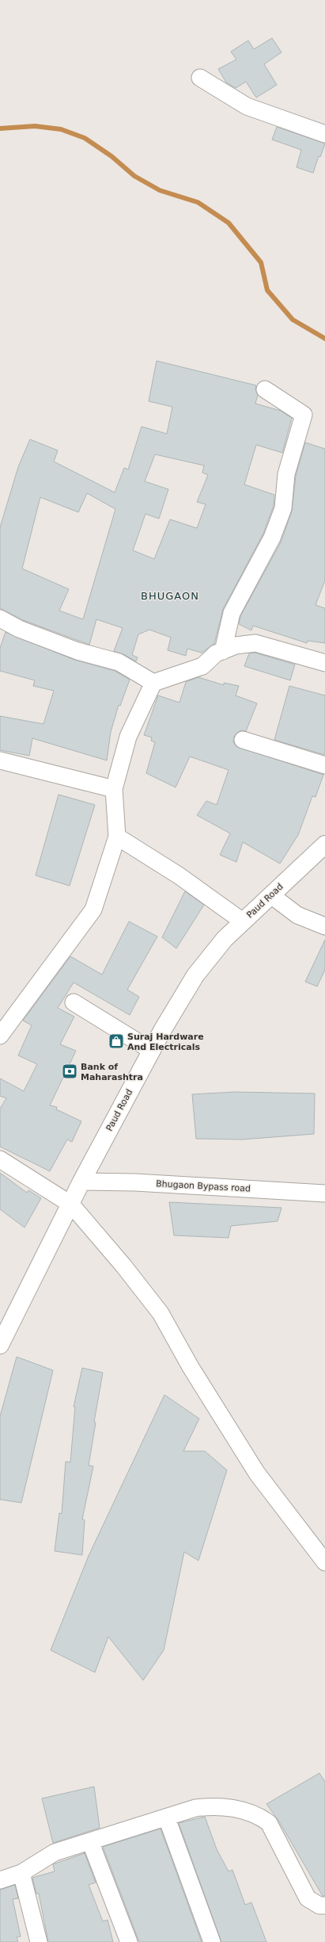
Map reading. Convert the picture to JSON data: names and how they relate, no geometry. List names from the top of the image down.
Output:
{
  "streets": {
    "main road": ["Paud Road"],
    "street": ["Bhugaon Bypass road"]
  },
  "crossings": [
    ["Paud Road", "Bhugaon Bypass road"]
  ],
  "districts": ["BHUGAON"],
  "places": {
    "shop": ["Suraj Hardware And Electricals"],
    "bank": ["Bank of Maharashtra"]
  }
}
